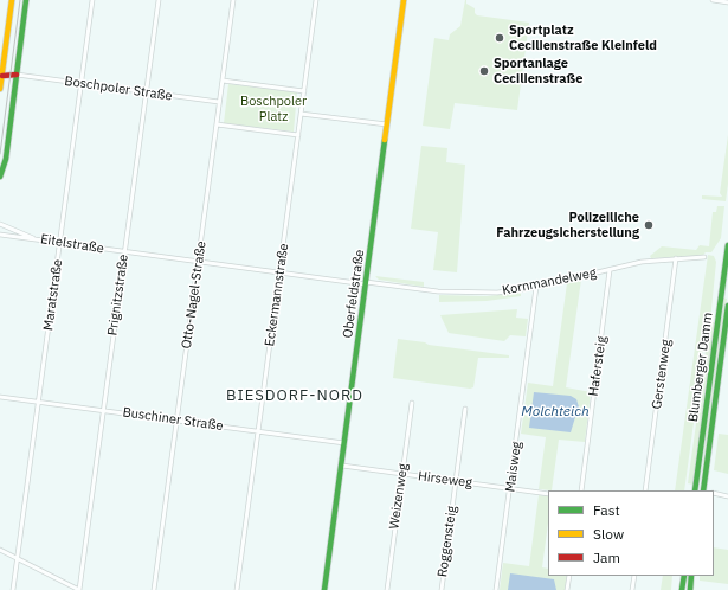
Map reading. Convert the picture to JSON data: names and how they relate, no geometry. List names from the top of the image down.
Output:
{
  "streets": {
    "main road": ["Oberfeldstraße", "Blumberger Damm"],
    "street": [
      "Boschpoler Straße",
      "Eitelstraße",
      "Kornmandelweg",
      "Maratstraße",
      "Prignitzstraße",
      "Otto-Nagel-Straße",
      "Eckermannstraße",
      "Hafersteig",
      "Gerstenweg",
      "Buschiner Straße",
      "Maisweg",
      "Hirseweg",
      "Weizenweg",
      "Roggensteig"
    ]
  },
  "crossings": [
    ["Boschpoler Straße", "Maratstraße"],
    ["Boschpoler Straße", "Prignitzstraße"],
    ["Boschpoler Straße", "Otto-Nagel-Straße"],
    ["Eitelstraße", "Kornmandelweg"],
    ["Eitelstraße", "Oberfeldstraße"],
    ["Eitelstraße", "Maratstraße"],
    ["Eitelstraße", "Prignitzstraße"],
    ["Eitelstraße", "Otto-Nagel-Straße"],
    ["Eitelstraße", "Eckermannstraße"],
    ["Kornmandelweg", "Oberfeldstraße"],
    ["Kornmandelweg", "Hafersteig"],
    ["Kornmandelweg", "Gerstenweg"],
    ["Kornmandelweg", "Maisweg"],
    ["Oberfeldstraße", "Buschiner Straße"],
    ["Oberfeldstraße", "Hirseweg"],
    ["Maratstraße", "Buschiner Straße"],
    ["Prignitzstraße", "Buschiner Straße"],
    ["Otto-Nagel-Straße", "Buschiner Straße"],
    ["Eckermannstraße", "Buschiner Straße"],
    ["Maisweg", "Hirseweg"],
    ["Hirseweg", "Weizenweg"],
    ["Hirseweg", "Roggensteig"]
  ],
  "districts": ["BIESDORF-NORD"],
  "water": ["Molchteich"],
  "parks": ["Boschpoler Platz"],
  "places": ["Sportplatz Cecilienstraße Kleinfeld", "Sportanlage Cecilienstraße", "Polizeiliche Fahrzeugsicherstellung"],
  "legend": ["Fast", "Slow", "Jam"]
}
